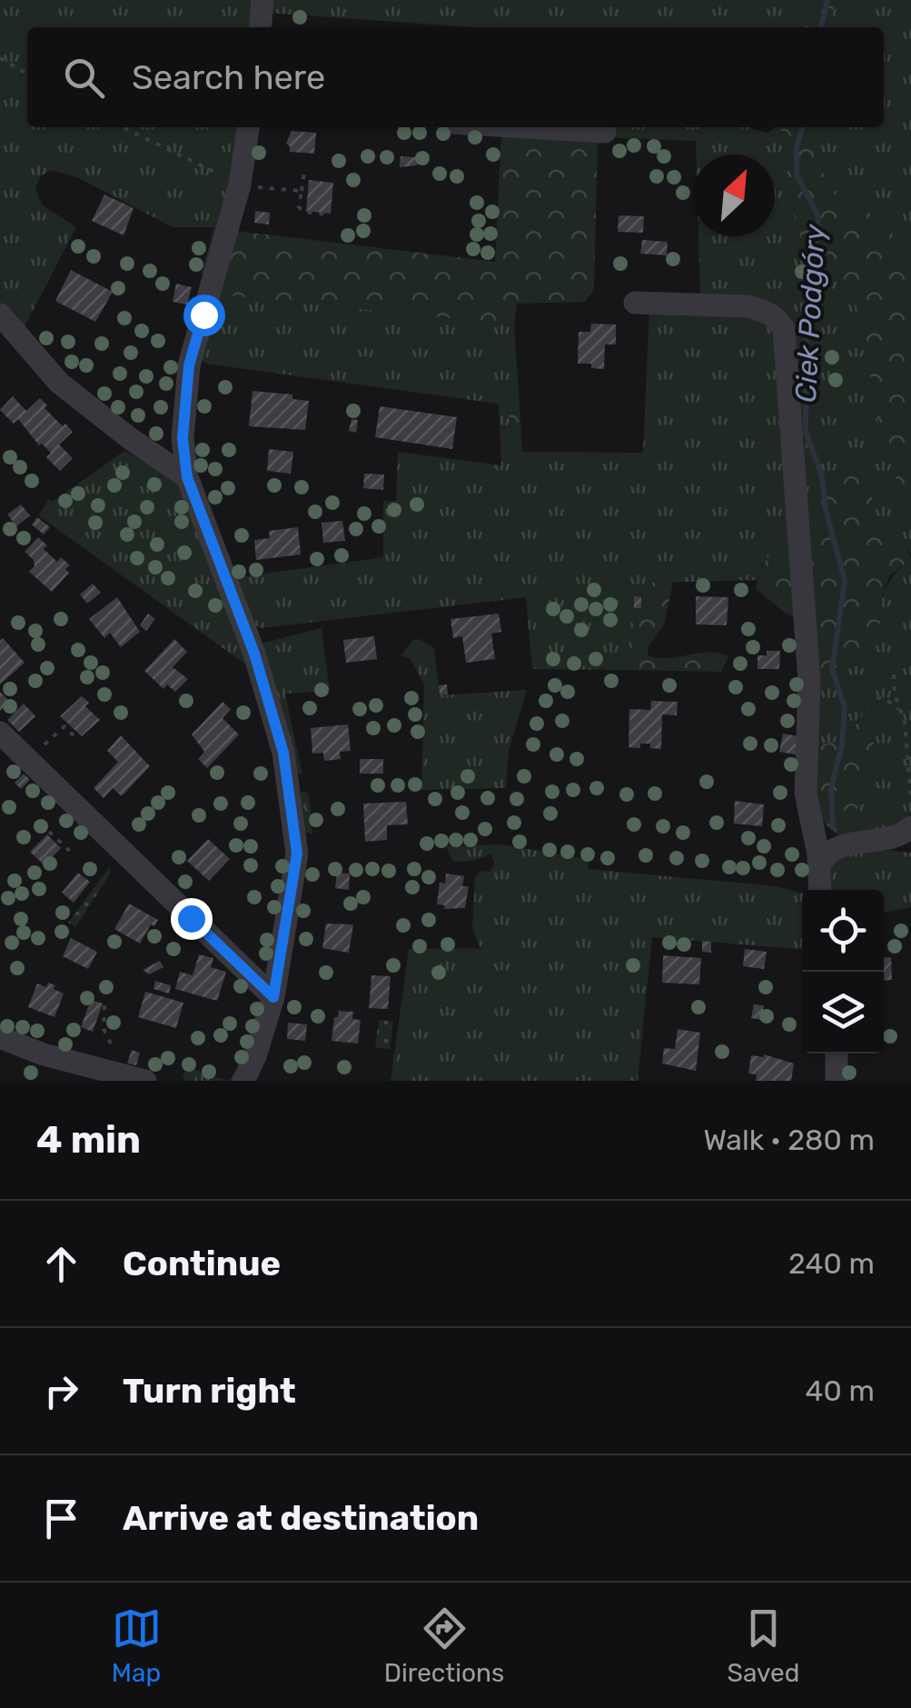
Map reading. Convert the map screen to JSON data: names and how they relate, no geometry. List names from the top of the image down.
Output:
{
  "water": ["Ciek Podgóry"],
  "north": "top right",
  "page": {
    "search": "Search here",
    "heading": ["4 min", "Walk · 280 m"],
    "list": [
      ["Continue", "240 m"],
      ["Turn right", "40 m"],
      "Arrive at destination"
    ],
    "nav": ["Map", "Directions", "Saved"]
  }
}
